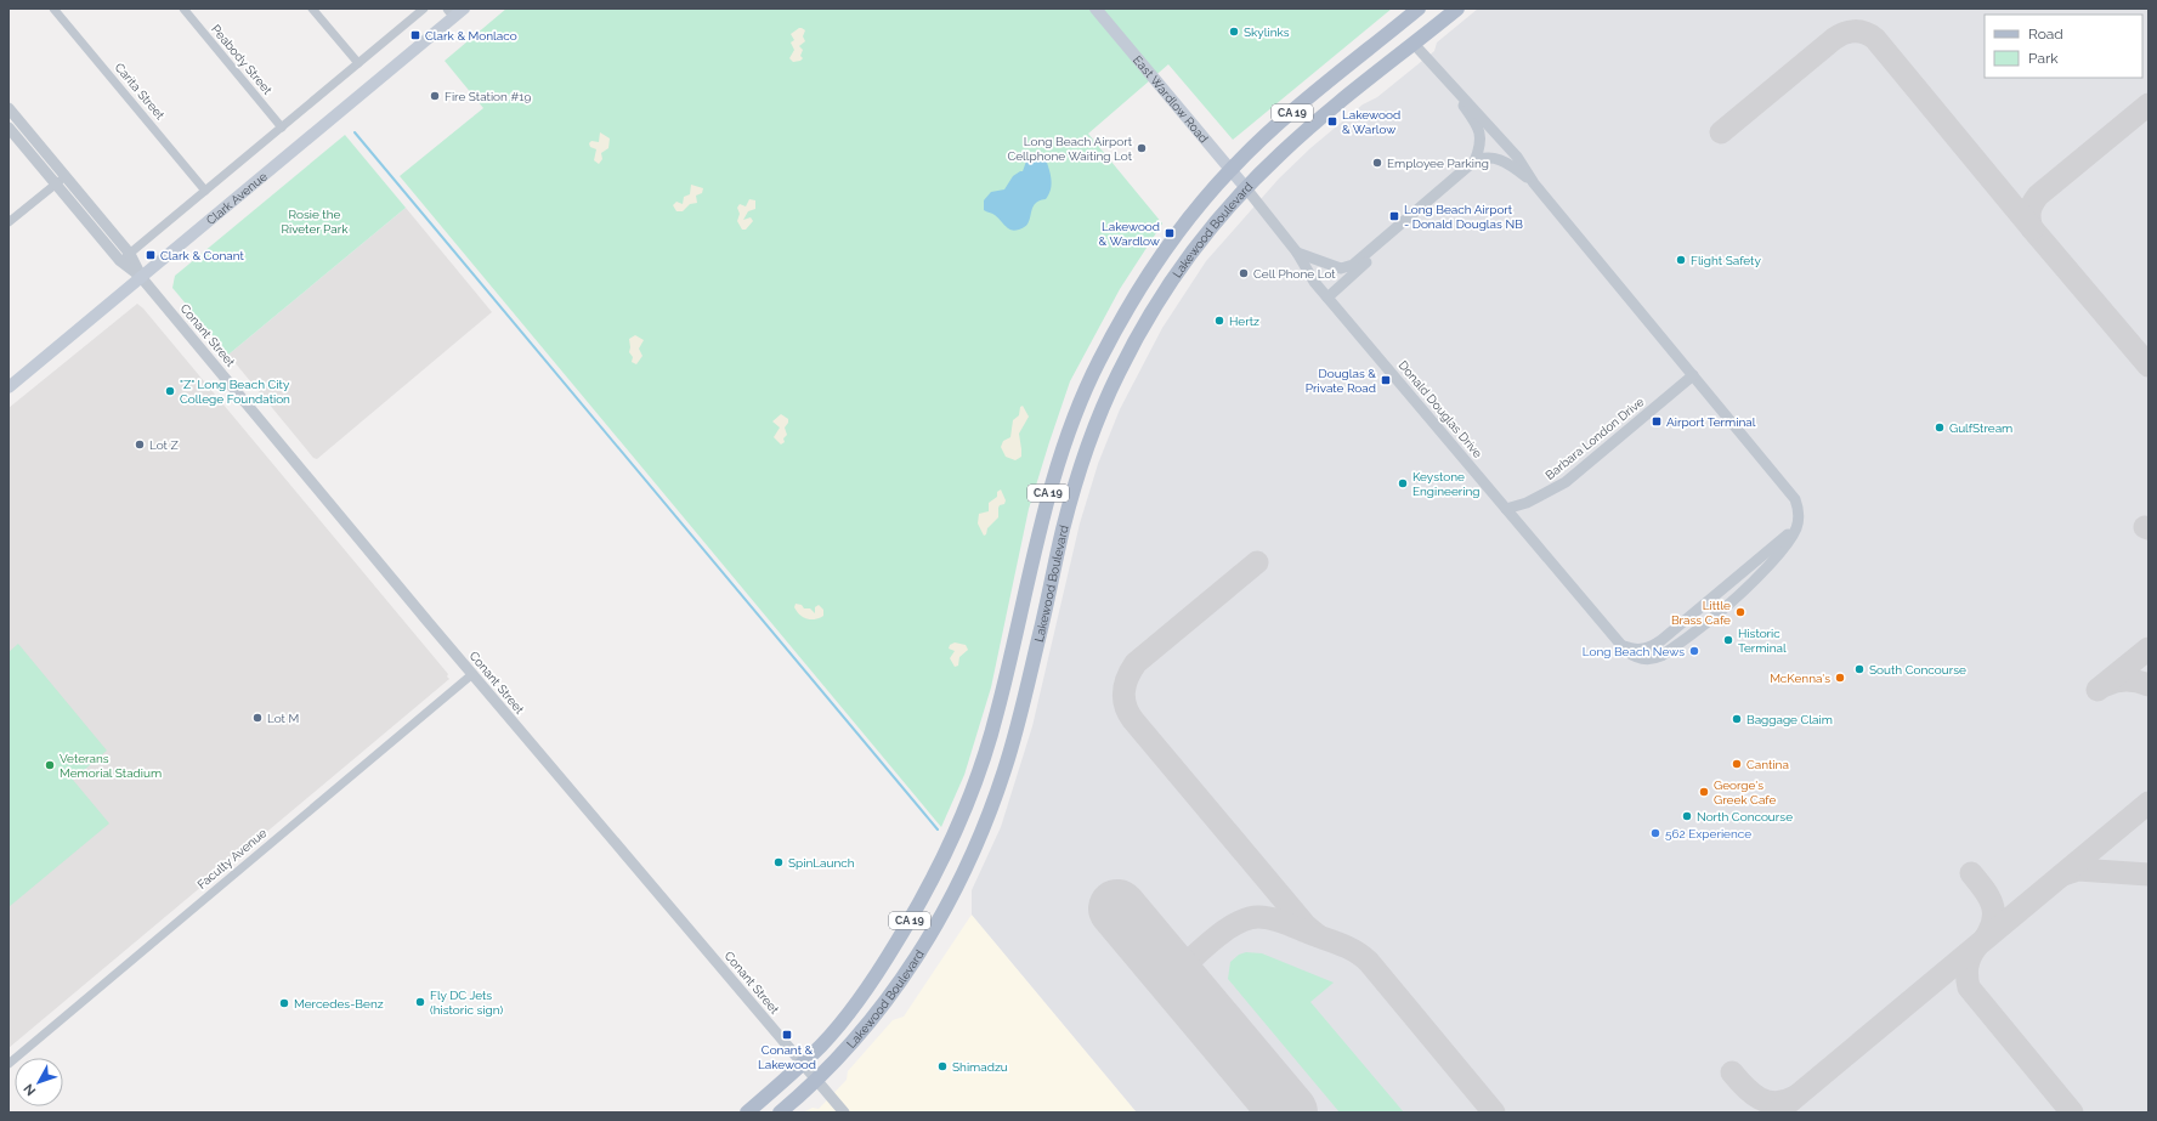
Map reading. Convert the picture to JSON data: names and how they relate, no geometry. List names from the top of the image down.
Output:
{
  "streets": {
    "main road": [
      "East Wardlow Road",
      "CA 19",
      "Clark Avenue",
      "Lakewood Boulevard"
    ],
    "street": [
      "Peabody Street",
      "Carita Street",
      "Conant Street",
      "Donald Douglas Drive",
      "Barbara London Drive",
      "Faculty Avenue"
    ]
  },
  "crossings": [
    ["Peabody Street", "Clark Avenue"],
    ["Carita Street", "Clark Avenue"],
    ["East Wardlow Road", "Lakewood Boulevard"],
    ["East Wardlow Road", "Donald Douglas Drive"],
    ["Clark Avenue", "Conant Street"],
    ["Lakewood Boulevard", "Conant Street"],
    ["Lakewood Boulevard", "Donald Douglas Drive"],
    ["Conant Street", "Faculty Avenue"],
    ["Donald Douglas Drive", "Barbara London Drive"]
  ],
  "parks": ["Rosie the Riveter Park"],
  "places": {
    "other": [
      "Skylinks",
      "Fire Station #19",
      "Long Beach Airport Cellphone Waiting Lot",
      "Employee Parking",
      "Flight Safety",
      "Cell Phone Lot",
      "Hertz",
      "\"Z\" Long Beach City College Foundation",
      "GulfStream",
      "Lot Z",
      "Keystone Engineering",
      "Little Brass Cafe",
      "Historic Terminal",
      "Long Beach News",
      "South Concourse",
      "McKenna's",
      "Lot M",
      "Baggage Claim",
      "Cantina",
      "Veterans Memorial Stadium",
      "George's Greek Cafe",
      "North Concourse",
      "562 Experience",
      "SpinLaunch",
      "Fly DC Jets (historic sign)",
      "Mercedes-Benz",
      "Shimadzu"
    ],
    "transit": [
      "Clark & Monlaco",
      "Lakewood & Warlow",
      "Long Beach Airport - Donald Douglas NB",
      "Lakewood & Wardlow",
      "Clark & Conant",
      "Douglas & Private Road",
      "Airport Terminal",
      "Conant & Lakewood"
    ]
  },
  "legend": ["Road", "Park"],
  "north": "bottom left"
}
